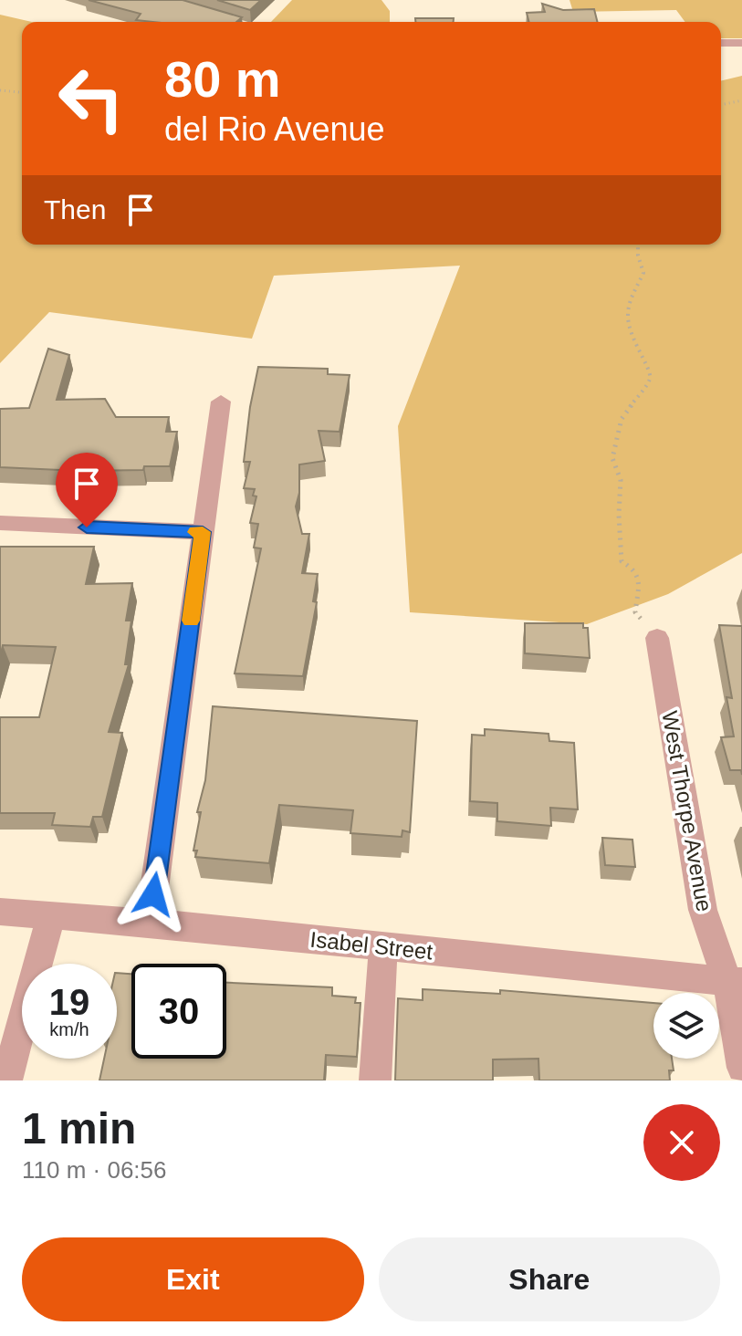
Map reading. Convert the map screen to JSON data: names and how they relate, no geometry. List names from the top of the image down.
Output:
{
  "streets": {
    "street": ["West Thorpe Avenue", "Isabel Street"]
  },
  "crossings": [
    ["West Thorpe Avenue", "Isabel Street"]
  ],
  "page": {
    "turn": ["80 m", "del Rio Avenue"],
    "then": "Then",
    "speed": "19 km/h",
    "limit": "30",
    "heading": ["1 min", "110 m · 06:56"],
    "buttons": ["Exit", "Share"]
  }
}
